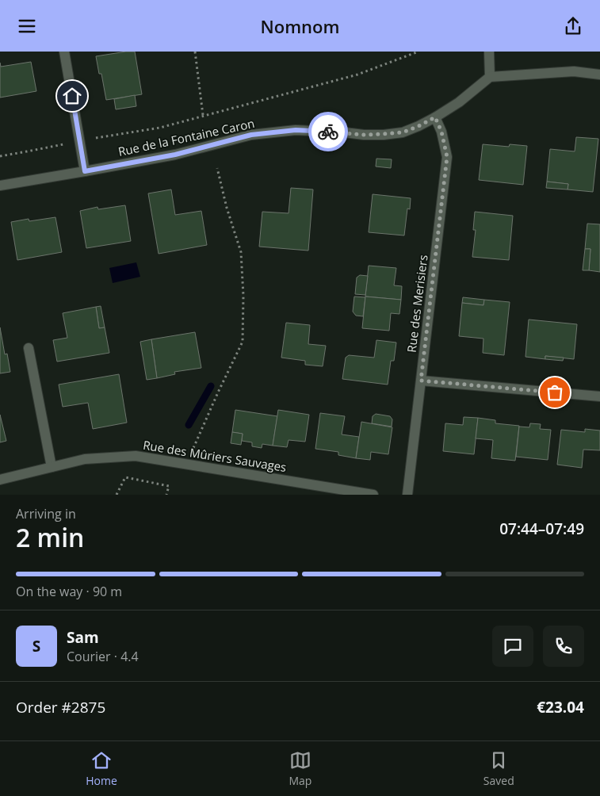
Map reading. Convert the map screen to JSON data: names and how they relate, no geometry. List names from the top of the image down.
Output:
{
  "streets": {
    "street": ["Rue de la Fontaine Caron", "Rue des Merisiers", "Rue des Mûriers Sauvages"]
  },
  "crossings": [
    ["Rue de la Fontaine Caron", "Rue des Merisiers"]
  ],
  "page": {
    "header": "Nomnom",
    "heading": ["2 min", "Arriving in", "07:44–07:49"],
    "panel": [
      "Sam",
      "Courier · 4.4",
      "Order #2875",
      "€23.04"
    ],
    "bar": "On the way · 90 m",
    "round": "S",
    "tabs": ["Home", "Map", "Saved"]
  }
}
